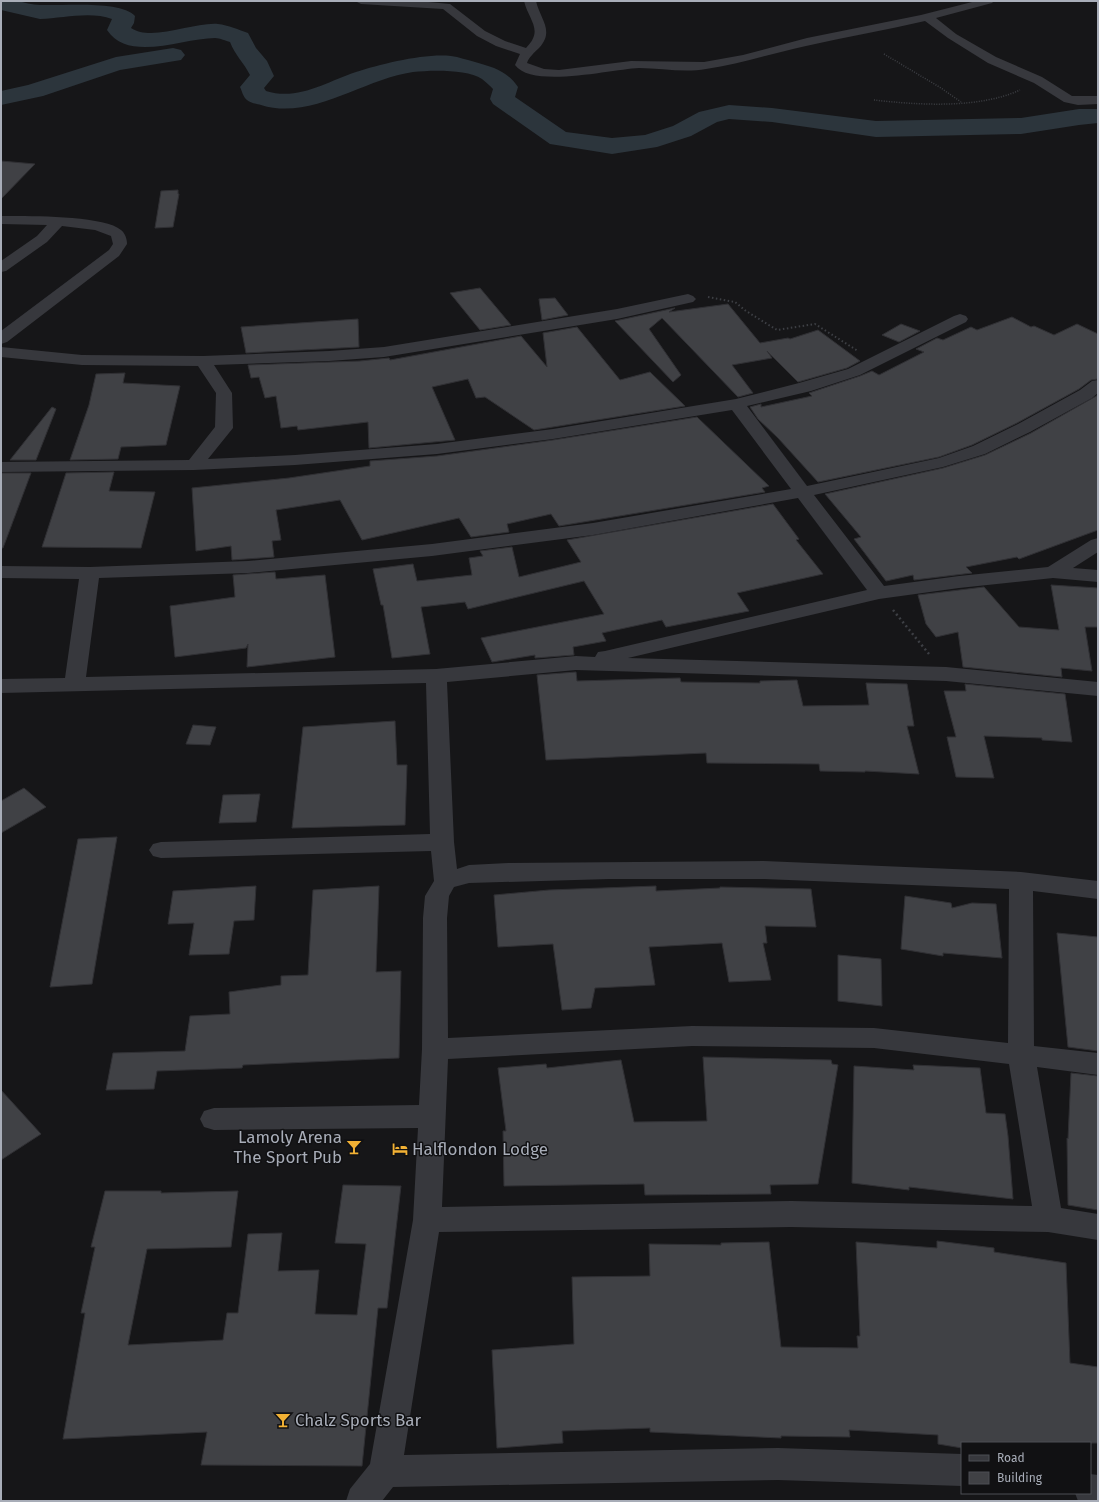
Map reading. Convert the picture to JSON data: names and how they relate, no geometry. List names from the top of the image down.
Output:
{
  "places": {
    "bar": ["Lamoly Arena The Sport Pub", "Chalz Sports Bar"],
    "hotel": ["Halflondon Lodge"]
  },
  "legend": ["Road", "Building"]
}
